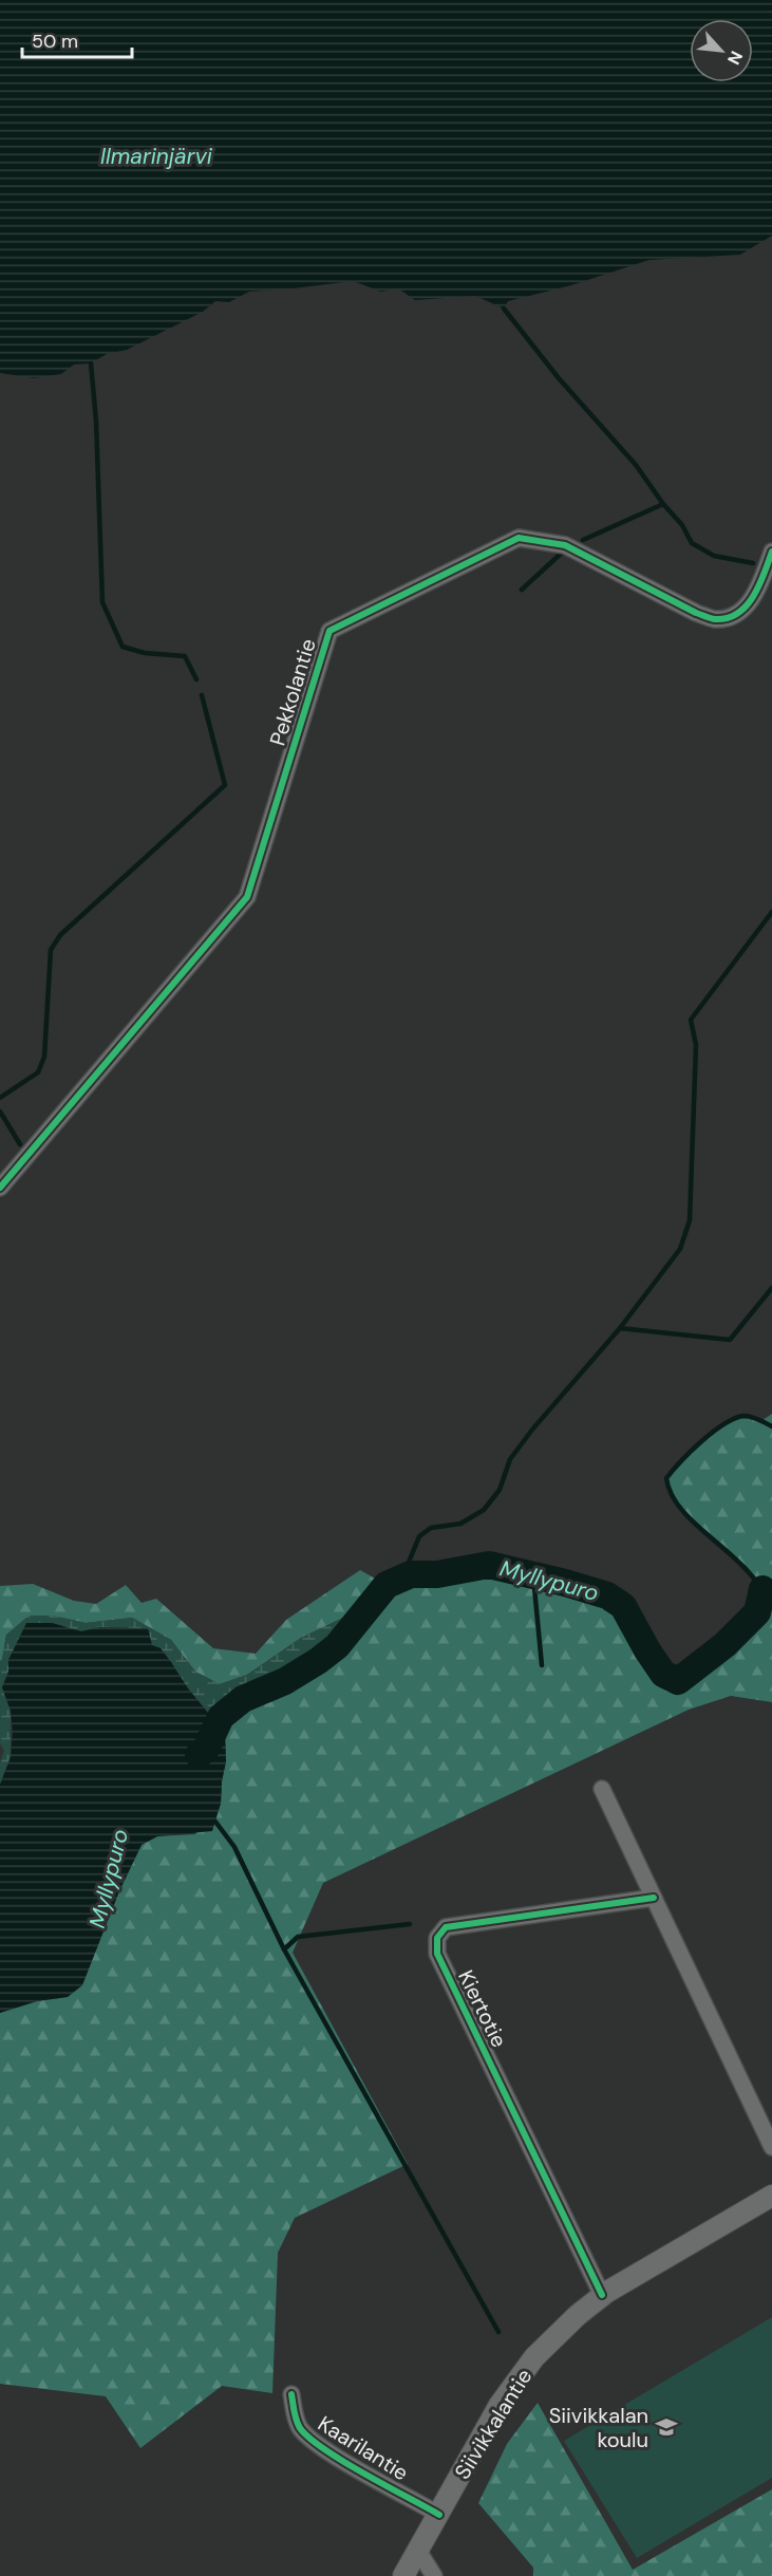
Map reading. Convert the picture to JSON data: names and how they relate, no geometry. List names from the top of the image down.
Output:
{
  "streets": {
    "main road": ["Siivikkalantie"],
    "street": ["Pekkolantie", "Kiertotie", "Kaarilantie"]
  },
  "crossings": [
    ["Kiertotie", "Siivikkalantie"],
    ["Siivikkalantie", "Kaarilantie"]
  ],
  "water": ["Ilmarinjärvi", "Myllypuro"],
  "places": {
    "school or university": ["Siivikkalan koulu"]
  },
  "scale_bar": "50 m",
  "north": "bottom right"
}
